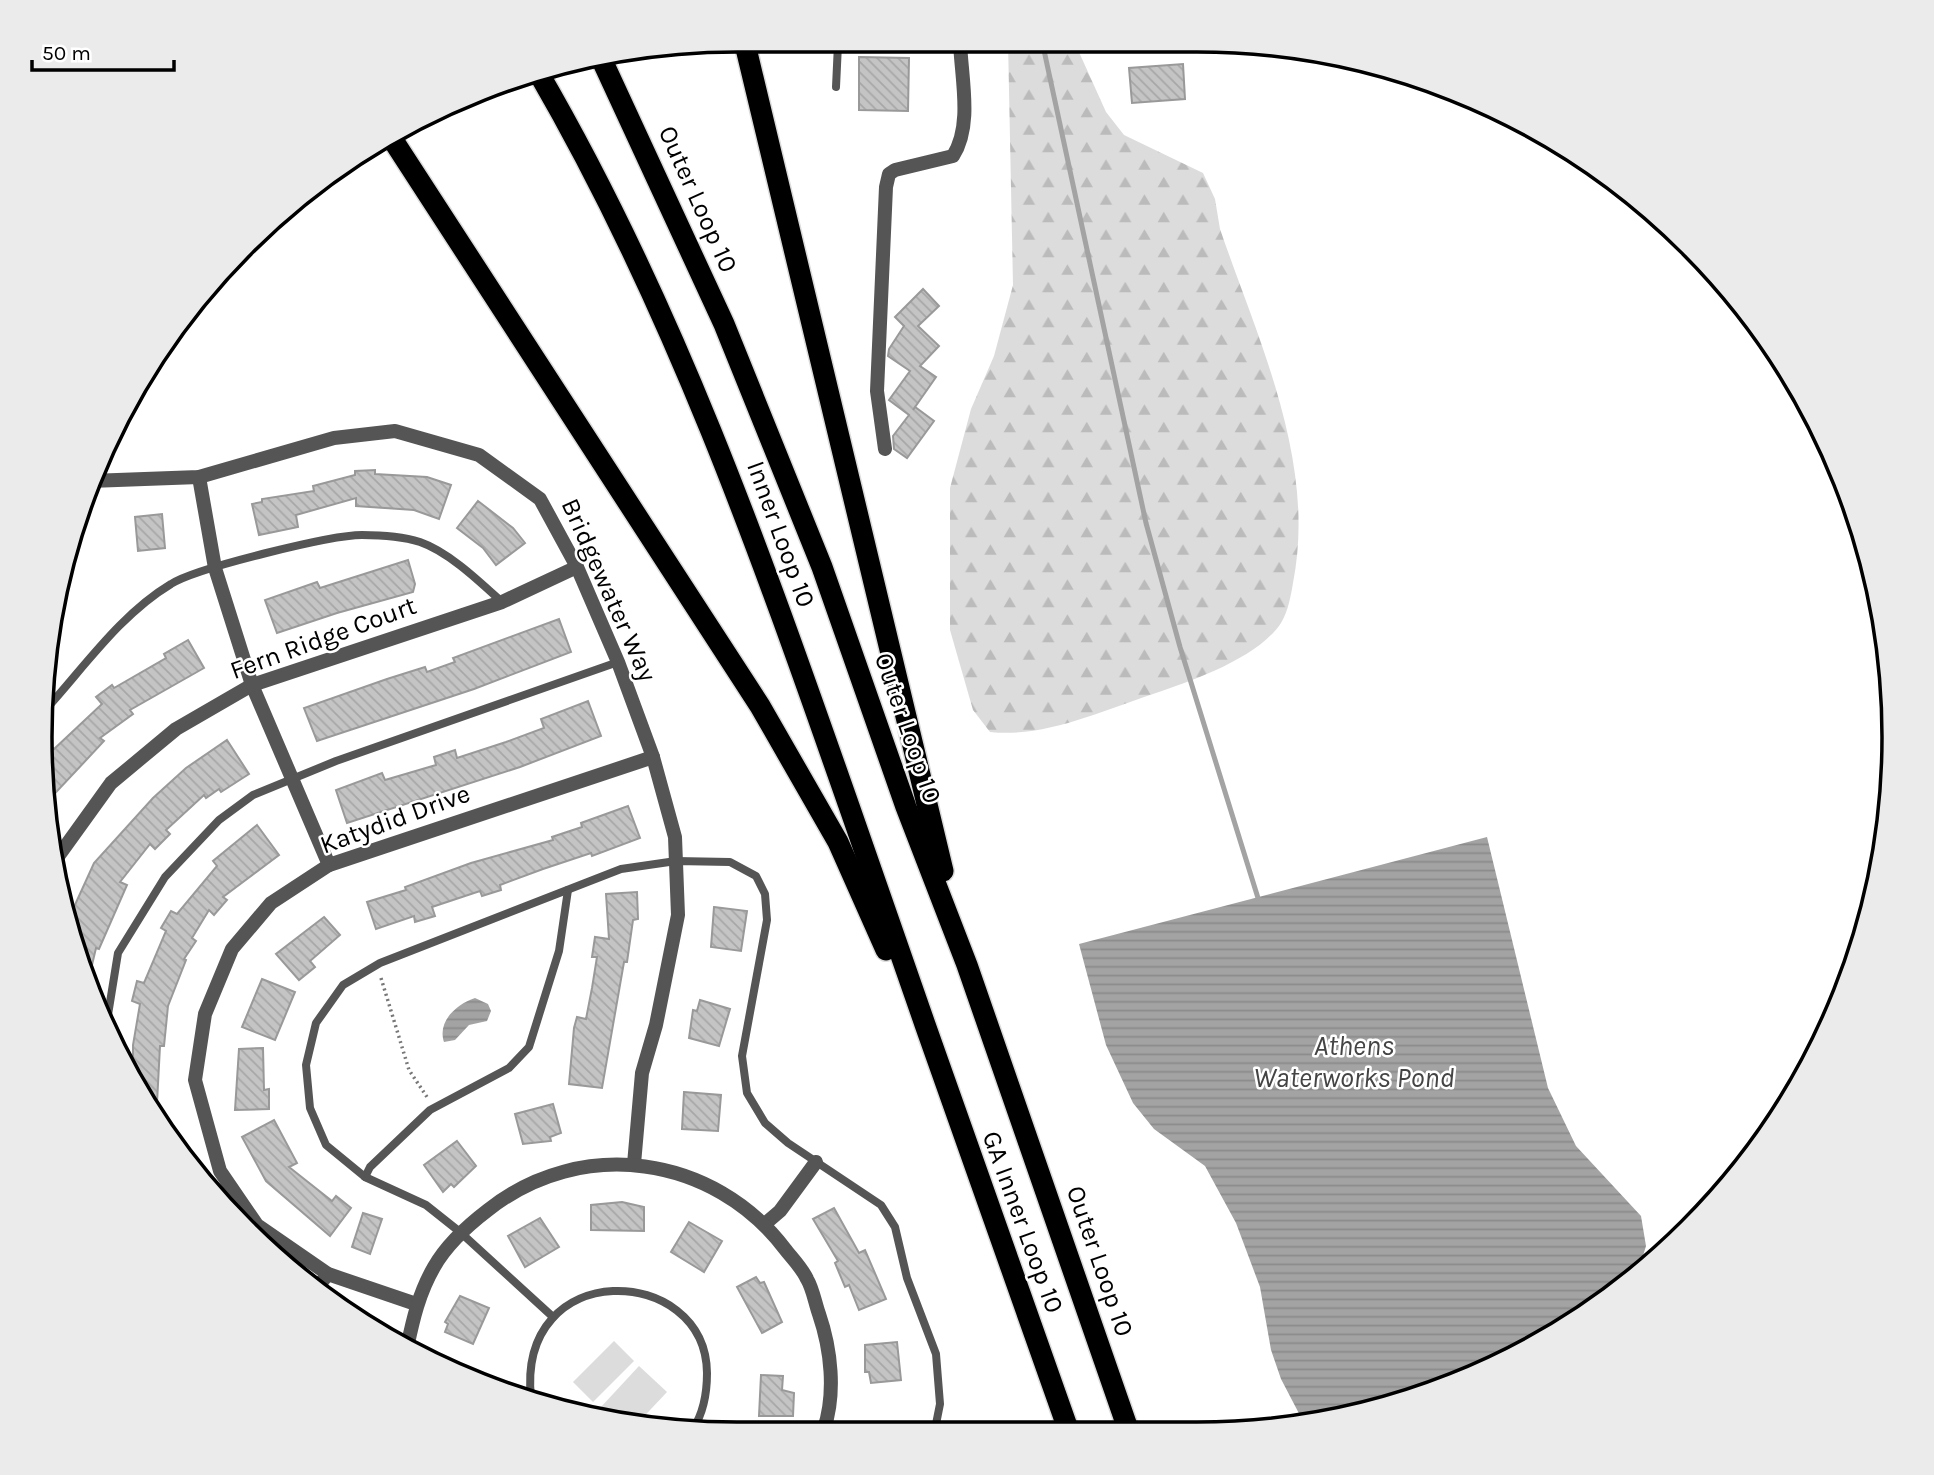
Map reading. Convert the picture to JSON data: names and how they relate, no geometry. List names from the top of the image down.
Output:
{
  "streets": {
    "highway": ["Outer Loop 10", "Inner Loop 10", "GA Inner Loop 10"],
    "street": ["Bridgewater Way", "Fern Ridge Court", "Katydid Drive"]
  },
  "crossings": [
    ["Inner Loop 10", "GA Inner Loop 10"],
    ["Bridgewater Way", "Fern Ridge Court"],
    ["Bridgewater Way", "Katydid Drive"]
  ],
  "water": ["Athens Waterworks Pond"],
  "scale_bar": "50 m"
}
